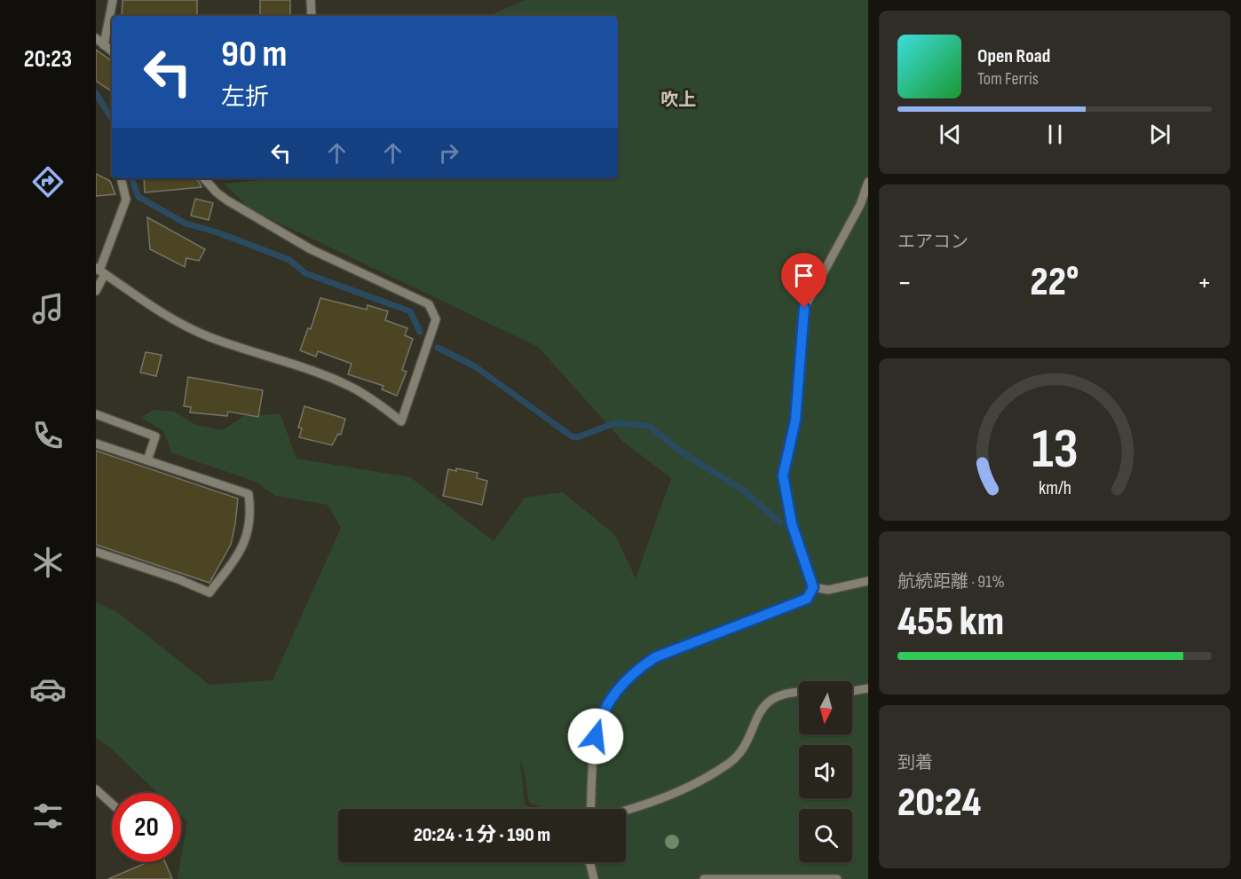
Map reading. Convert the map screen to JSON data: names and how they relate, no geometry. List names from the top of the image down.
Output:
{
  "districts": ["吹上"],
  "north": "bottom",
  "page": {
    "tabs": "20:23",
    "turn": ["90 m", "左折"],
    "song": ["Open Road", "Tom Ferris"],
    "tile": [
      "エアコン",
      ["航続距離 · 91%", "455 km"],
      ["到着", "20:24"]
    ],
    "heat": ["−", "22°", "+"],
    "limit": "20",
    "trip": "20:24 · 1 分 · 190 m",
    "gauge": ["13", "km/h"]
  }
}
